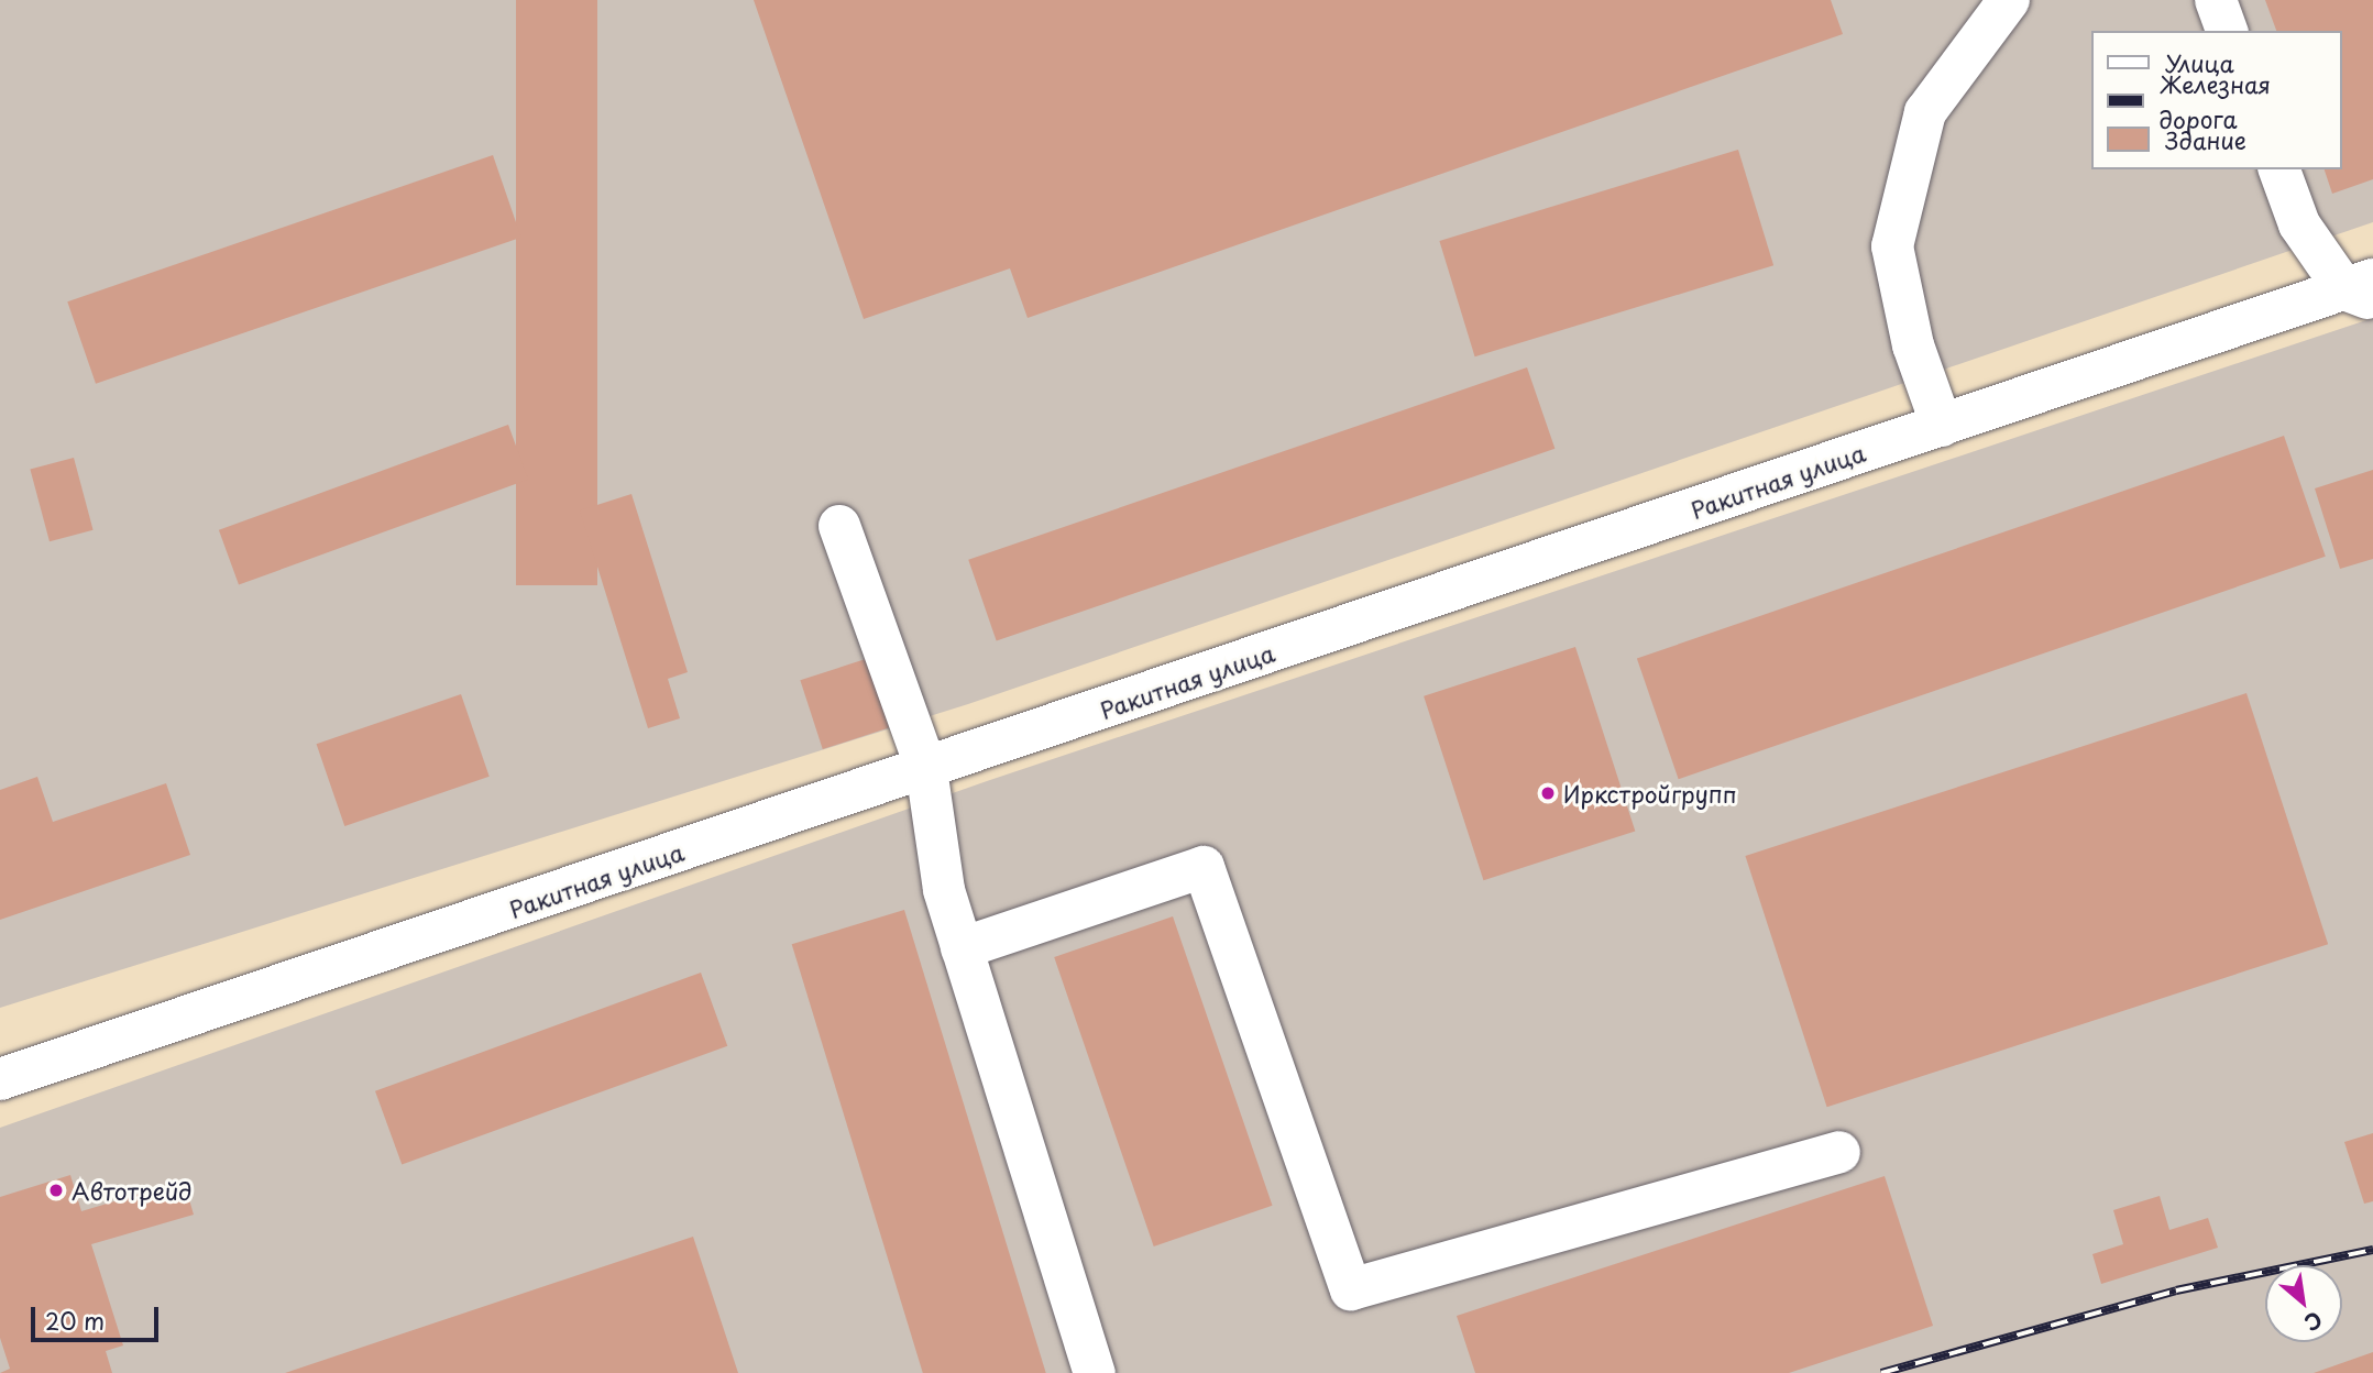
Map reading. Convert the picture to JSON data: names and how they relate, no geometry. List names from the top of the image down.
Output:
{
  "streets": {
    "street": ["Ракитная улица"]
  },
  "places": ["Иркстройгрупп", "Автотрейд"],
  "legend": ["Улица", "Железная дорога", "Здание"],
  "scale_bar": "20 m",
  "north": "bottom right"
}
